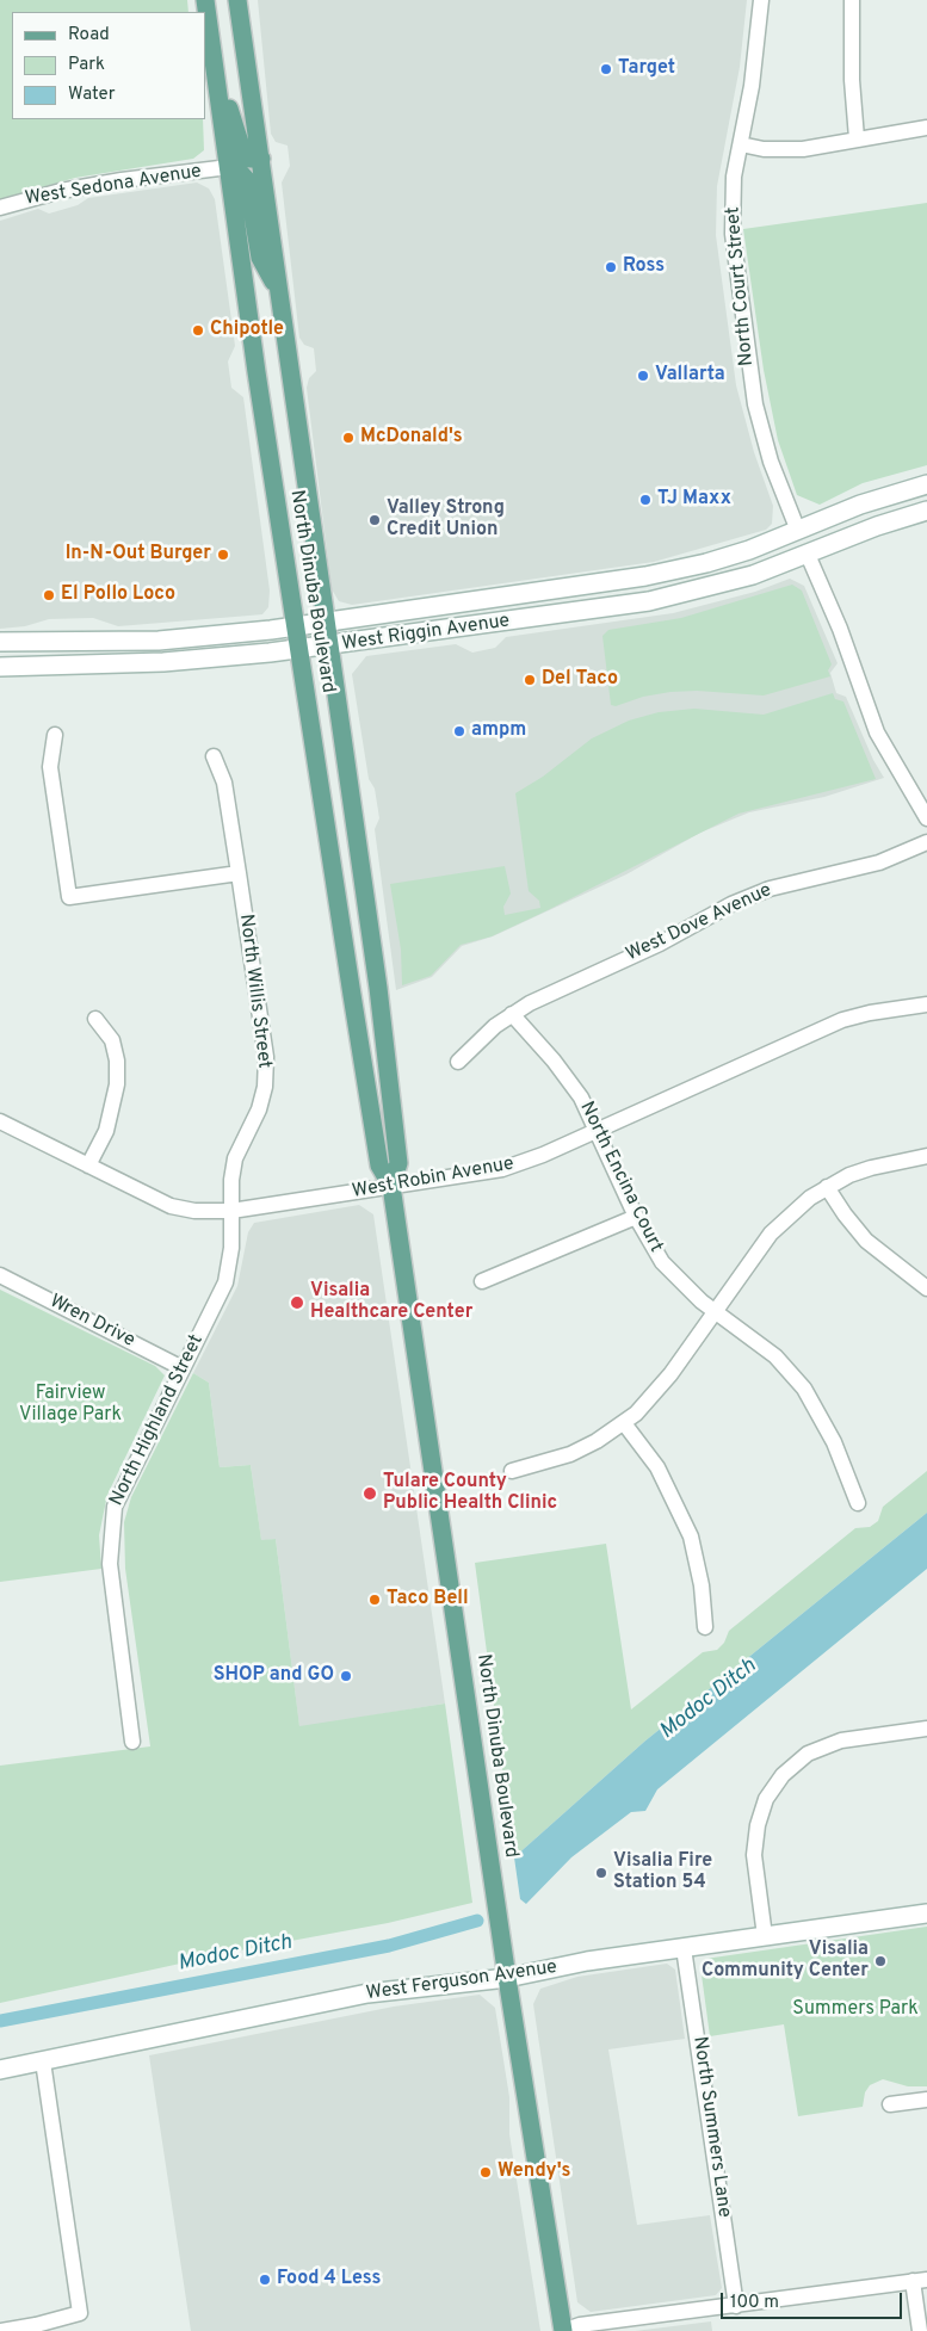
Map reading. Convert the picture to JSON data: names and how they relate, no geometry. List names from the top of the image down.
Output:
{
  "streets": {
    "main road": ["North Dinuba Boulevard", "West Riggin Avenue", "West Ferguson Avenue"],
    "street": [
      "West Sedona Avenue",
      "North Court Street",
      "West Dove Avenue",
      "North Willis Street",
      "North Encina Court",
      "West Robin Avenue",
      "Wren Drive",
      "North Highland Street",
      "North Summers Lane"
    ]
  },
  "crossings": [
    ["West Sedona Avenue", "North Dinuba Boulevard"],
    ["North Court Street", "West Riggin Avenue"],
    ["North Dinuba Boulevard", "West Riggin Avenue"],
    ["North Dinuba Boulevard", "West Robin Avenue"],
    ["North Dinuba Boulevard", "West Ferguson Avenue"],
    ["West Dove Avenue", "North Encina Court"],
    ["North Willis Street", "West Robin Avenue"],
    ["North Willis Street", "North Highland Street"],
    ["North Encina Court", "West Robin Avenue"],
    ["West Robin Avenue", "North Highland Street"],
    ["Wren Drive", "North Highland Street"],
    ["West Ferguson Avenue", "North Summers Lane"]
  ],
  "water": ["Modoc Ditch"],
  "parks": ["Fairview Village Park", "Summers Park"],
  "places": [
    "Target",
    "Ross",
    "Chipotle",
    "Vallarta",
    "McDonald's",
    "TJ Maxx",
    "Valley Strong Credit Union",
    "In-N-Out Burger",
    "El Pollo Loco",
    "Del Taco",
    "ampm",
    "Visalia Healthcare Center",
    "Tulare County Public Health Clinic",
    "Taco Bell",
    "SHOP and GO",
    "Visalia Fire Station 54",
    "Visalia Community Center",
    "Wendy's",
    "Food 4 Less"
  ],
  "legend": ["Road", "Park", "Water"],
  "scale_bar": "100 m"
}
